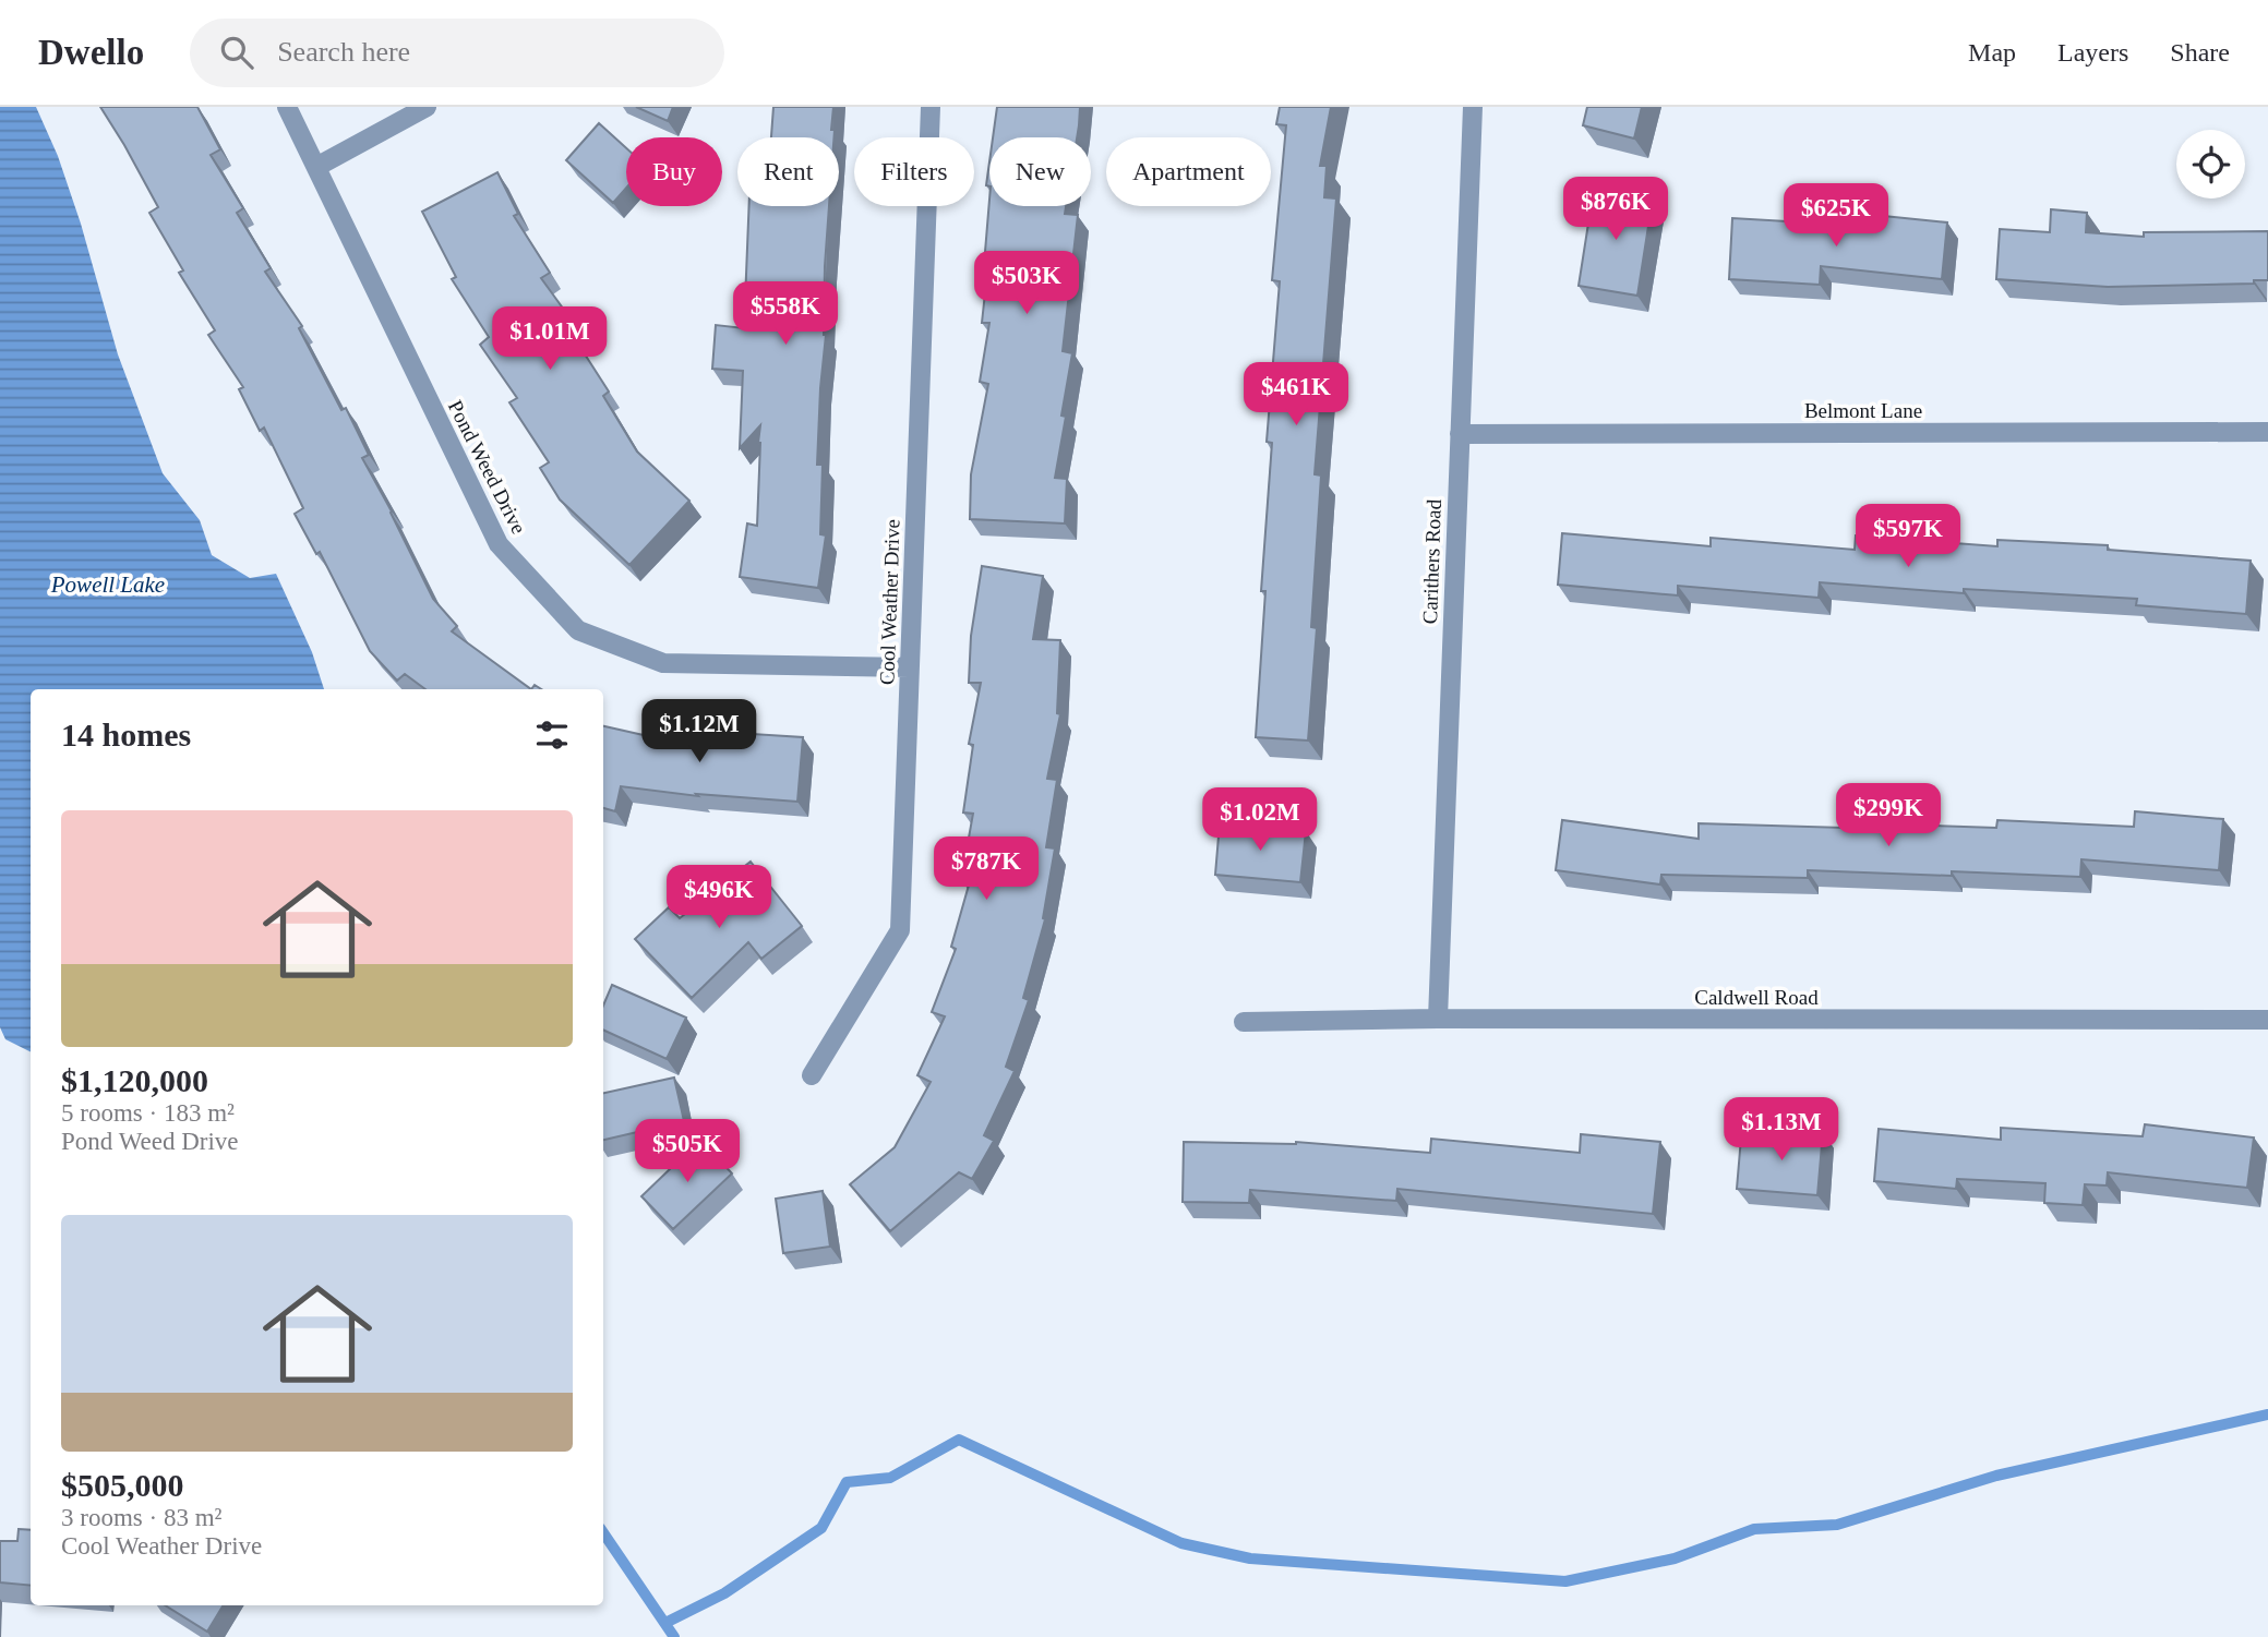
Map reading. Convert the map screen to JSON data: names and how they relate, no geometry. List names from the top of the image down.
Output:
{
  "streets": {
    "street": [
      "Belmont Lane",
      "Pond Weed Drive",
      "Carithers Road",
      "Cool Weather Drive",
      "Caldwell Road"
    ]
  },
  "crossings": [
    ["Belmont Lane", "Carithers Road"],
    ["Pond Weed Drive", "Cool Weather Drive"],
    ["Carithers Road", "Caldwell Road"]
  ],
  "water": ["Powell Lake"],
  "page": {
    "header": "Dwello",
    "search": "Search here",
    "nav": ["Map", "Layers", "Share"],
    "chip": [
      "Buy",
      "Rent",
      "Filters",
      "New",
      "Apartment"
    ],
    "price": [
      "$876K",
      "$625K",
      "$503K",
      "$558K",
      "$1.01M",
      "$461K",
      "$597K",
      "$1.12M",
      "$299K",
      "$1.02M",
      "$787K",
      "$496K",
      "$1.13M",
      "$505K"
    ],
    "heading": "14 homes",
    "list": [
      {
        "name": "$1,120,000",
        "note": "5 rooms · 183 m² · Pond Weed Drive"
      },
      {
        "name": "$505,000",
        "note": "3 rooms · 83 m² · Cool Weather Drive"
      }
    ]
  }
}
